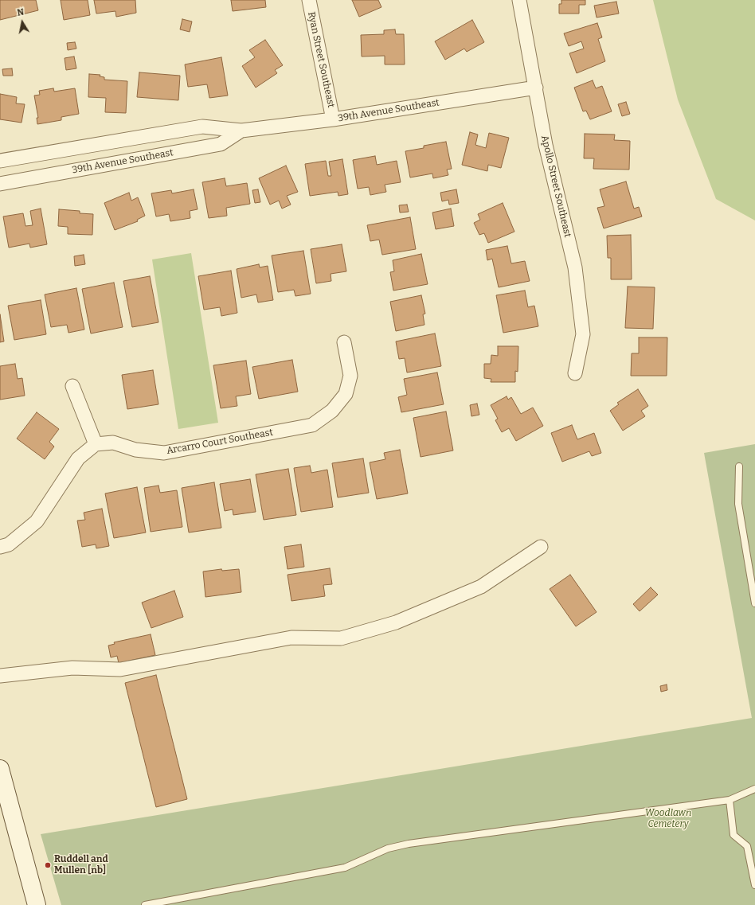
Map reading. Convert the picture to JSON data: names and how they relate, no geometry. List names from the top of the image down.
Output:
{
  "streets": {
    "street": [
      "Ryan Street Southeast",
      "39th Avenue Southeast",
      "Apollo Street Southeast",
      "Arcarro Court Southeast"
    ]
  },
  "crossings": [
    ["Ryan Street Southeast", "39th Avenue Southeast"],
    ["39th Avenue Southeast", "Apollo Street Southeast"]
  ],
  "parks": ["Woodlawn Cemetery"],
  "places": ["Ruddell and Mullen [nb]"],
  "north": "top"
}
